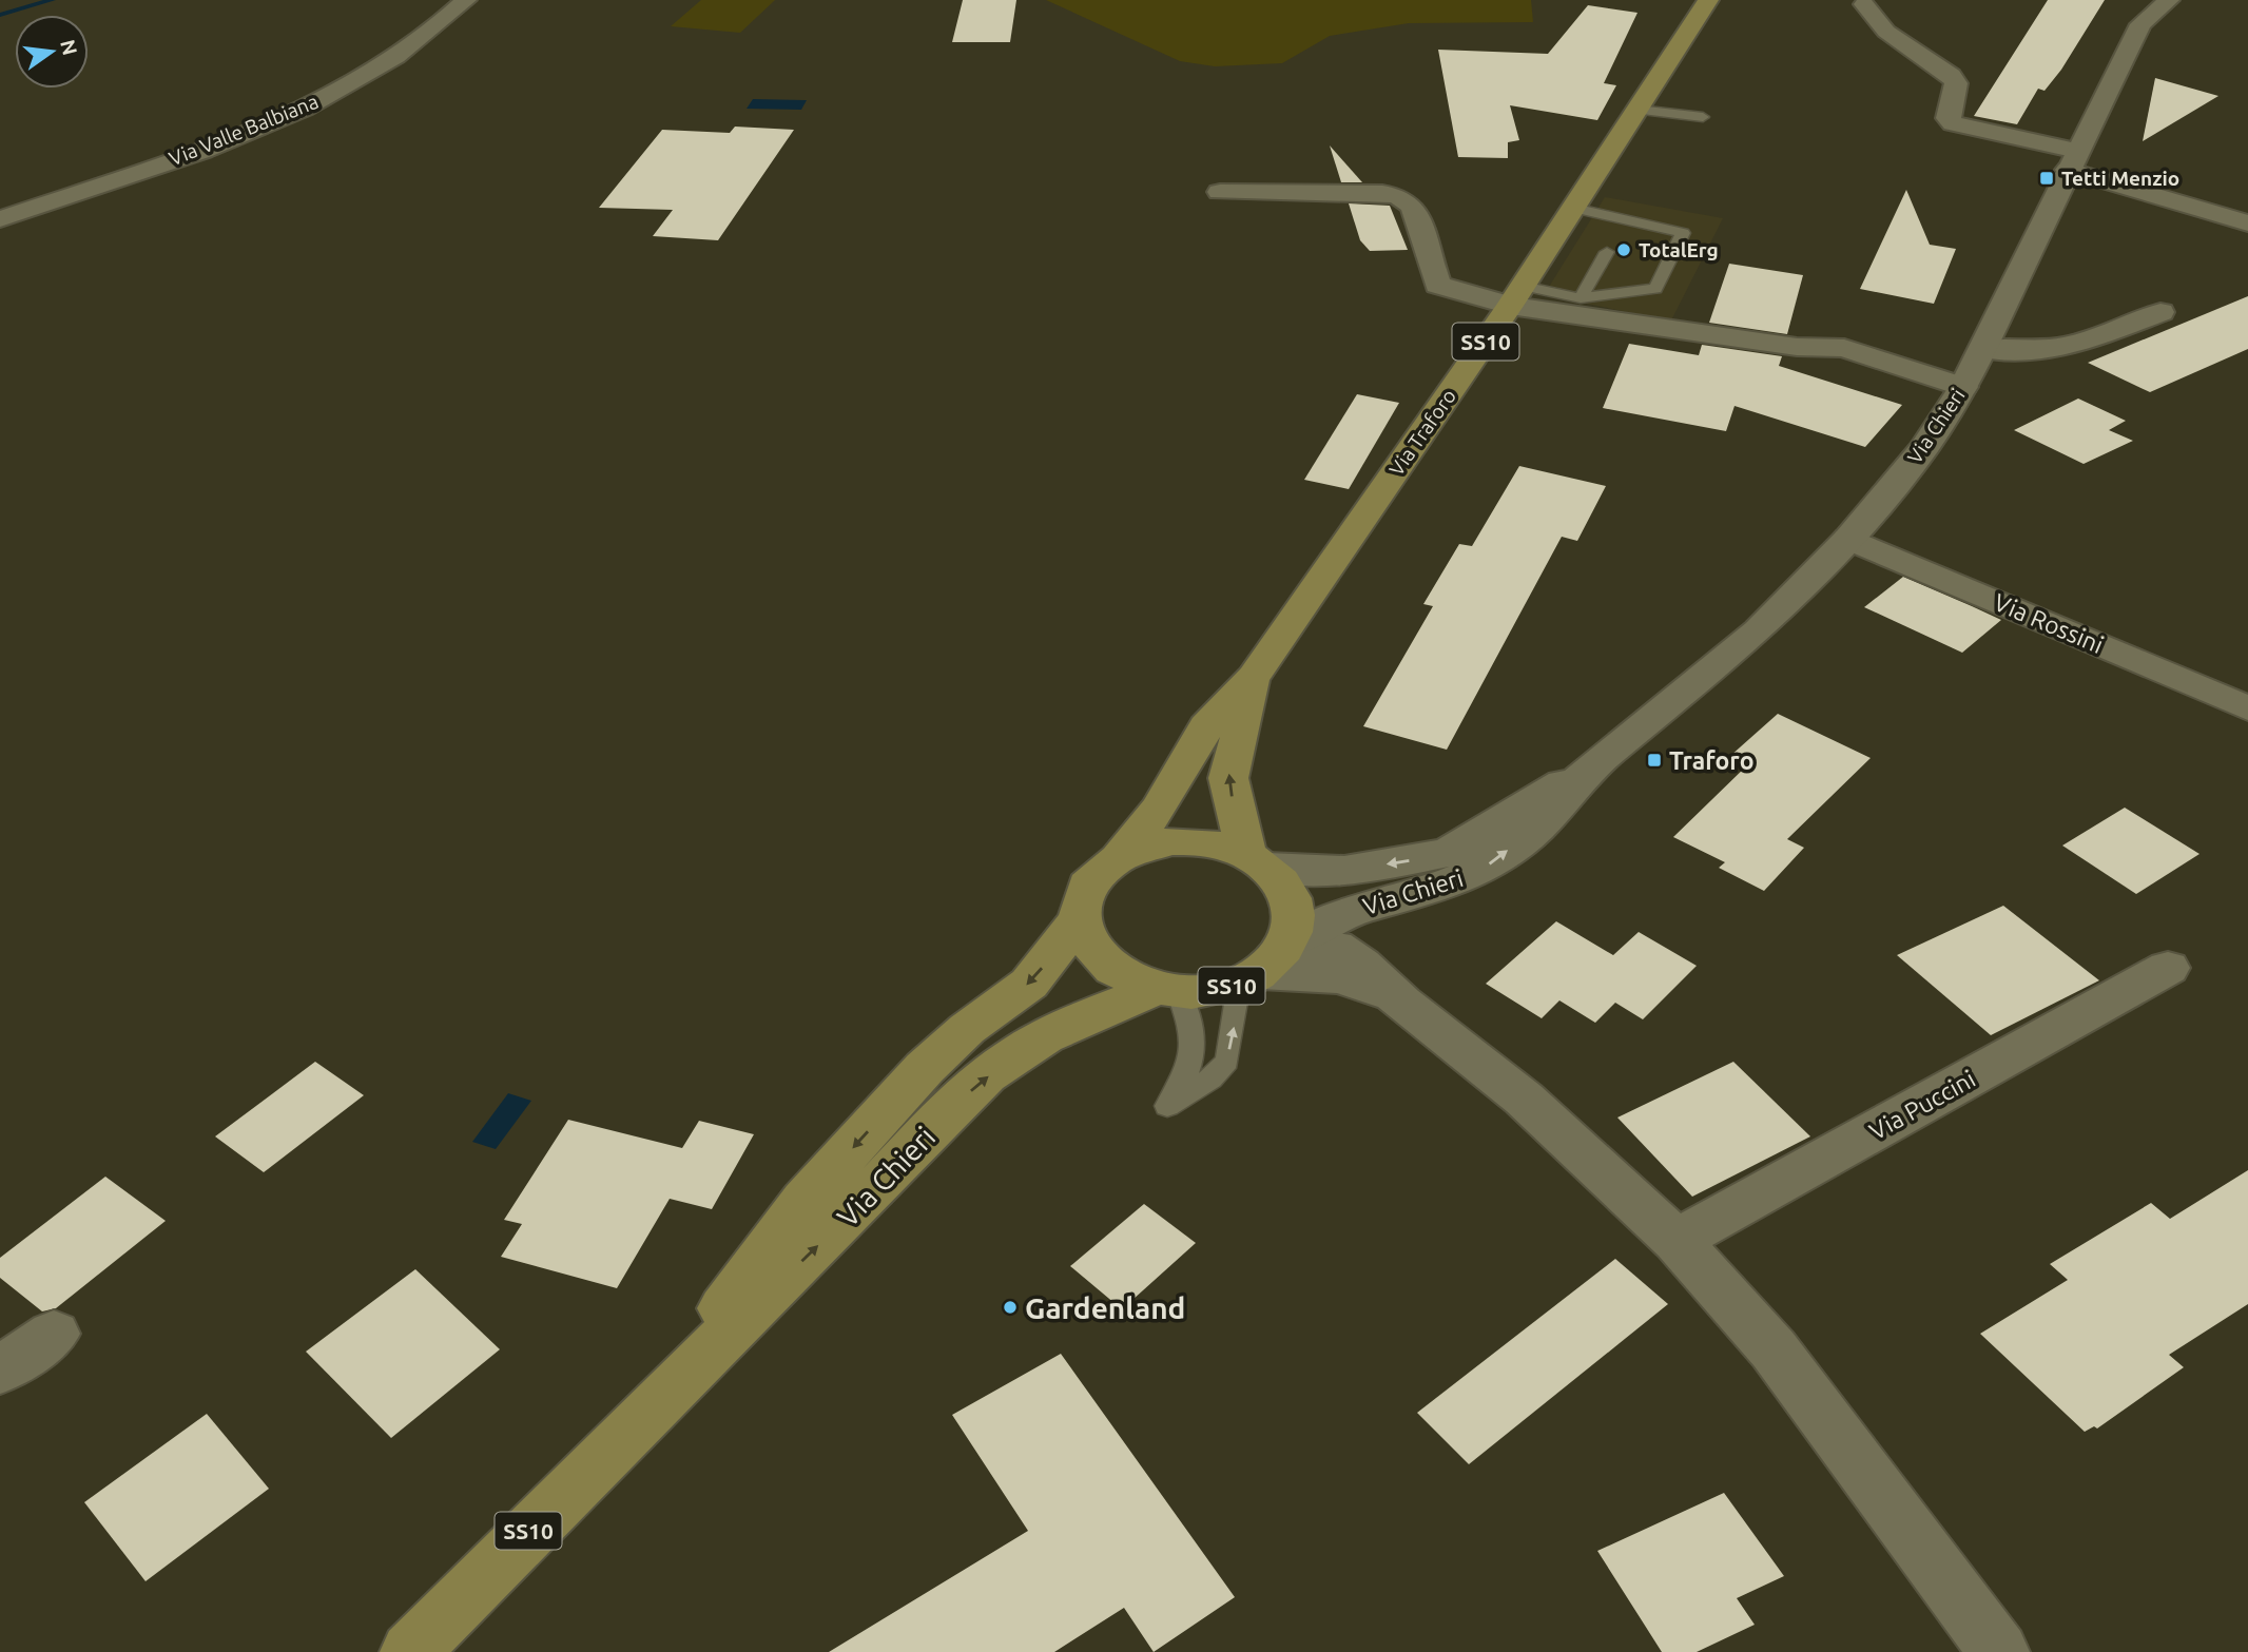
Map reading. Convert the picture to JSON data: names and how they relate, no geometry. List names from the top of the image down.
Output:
{
  "streets": {
    "main road": ["SS10", "Via Chieri", "Via Traforo"],
    "street": ["Via Valle Balbiana", "Via Rossini", "Via Puccini"]
  },
  "crossings": [
    ["SS10", "Via Chieri"],
    ["SS10", "Via Traforo"],
    ["Via Chieri", "Via Traforo"],
    ["Via Chieri", "Via Rossini"]
  ],
  "places": {
    "transit": ["Tetti Menzio", "Traforo"],
    "other": ["TotalErg", "Gardenland"]
  },
  "north": "right"
}
